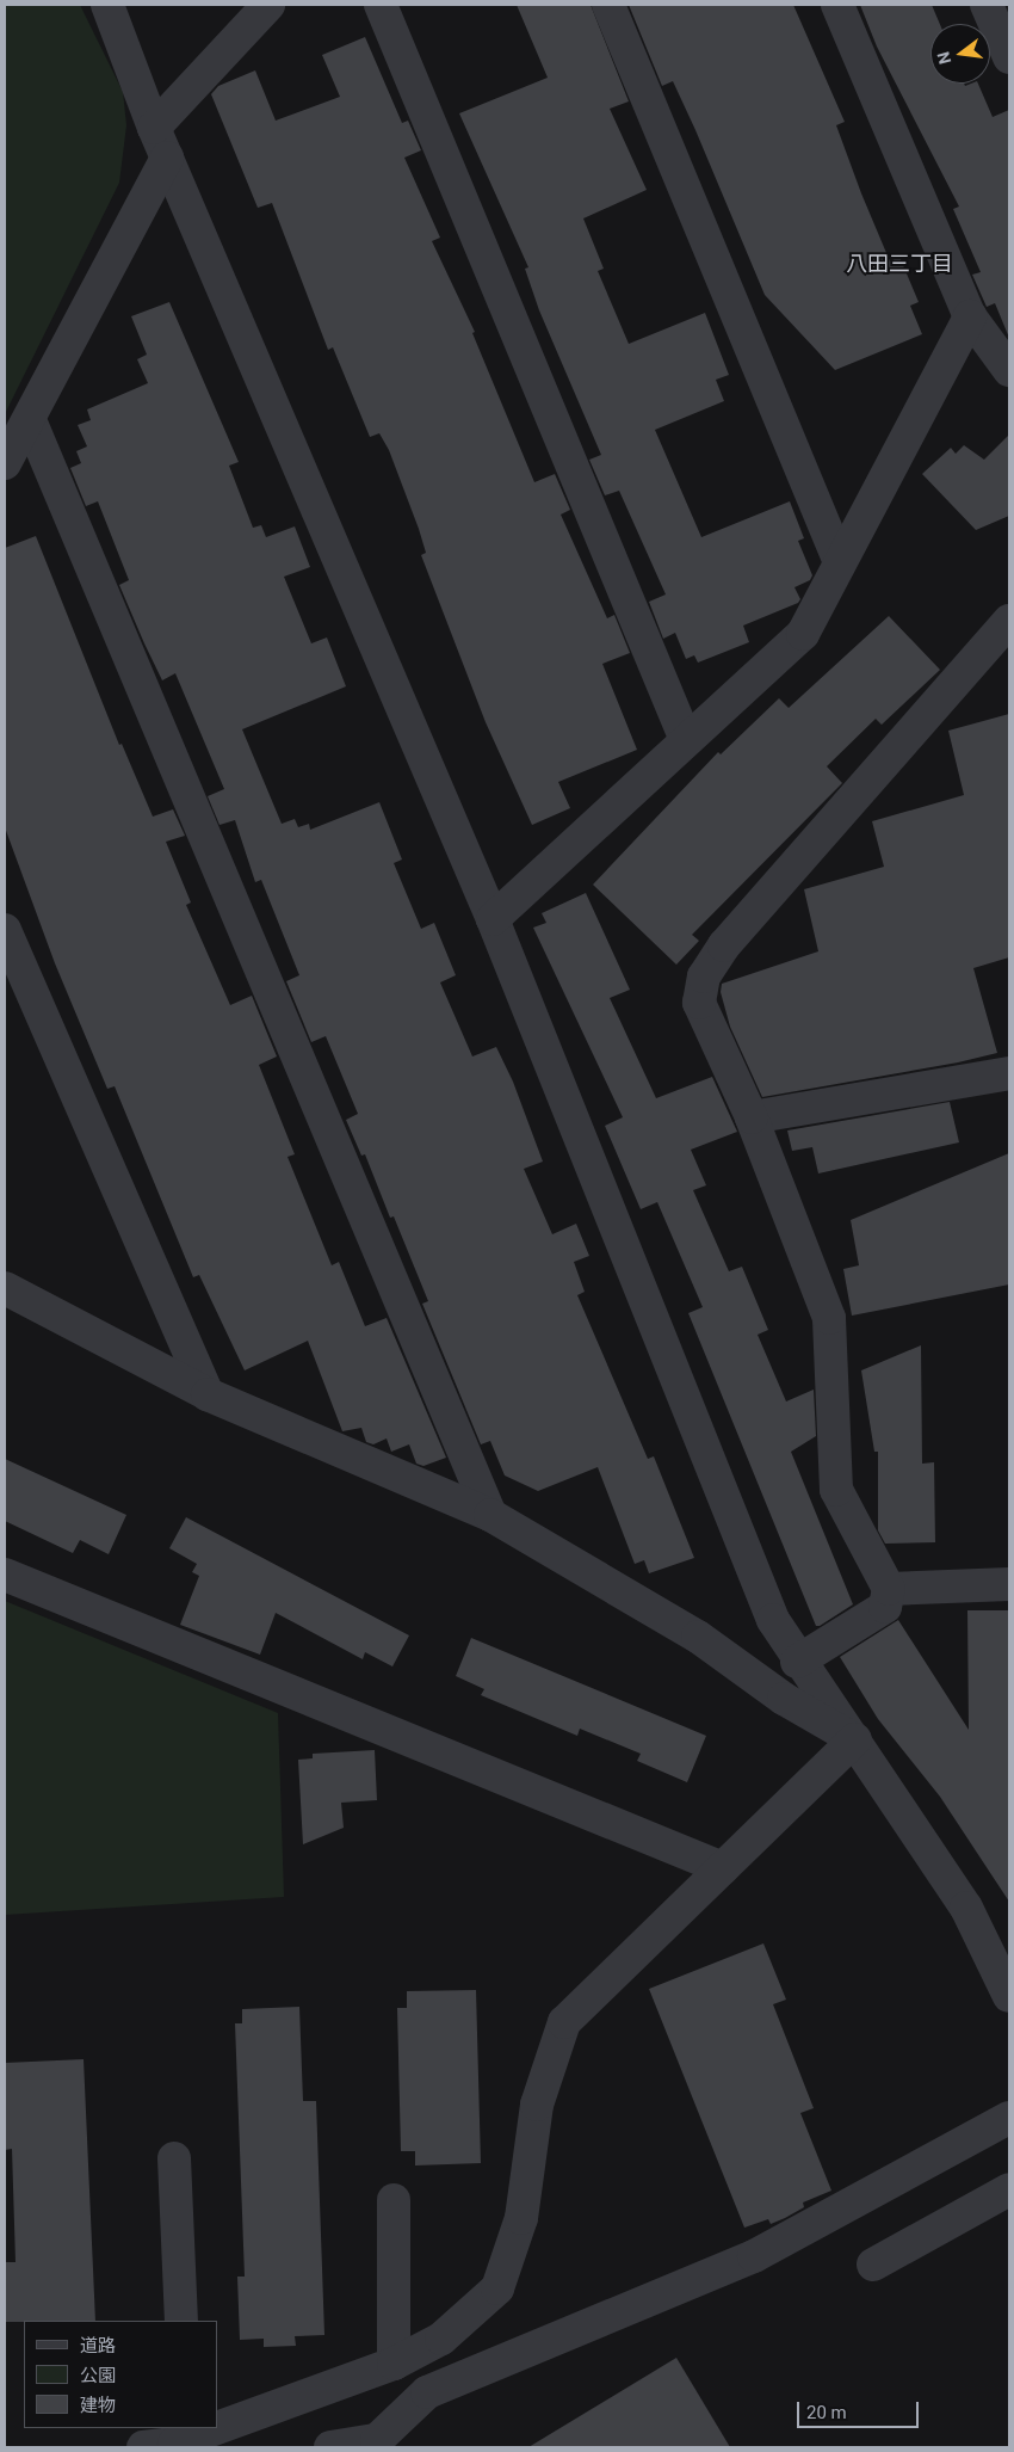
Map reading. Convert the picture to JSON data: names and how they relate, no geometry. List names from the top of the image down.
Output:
{
  "districts": ["八田三丁目"],
  "legend": ["道路", "公園", "建物"],
  "scale_bar": "20 m",
  "north": "left"
}
